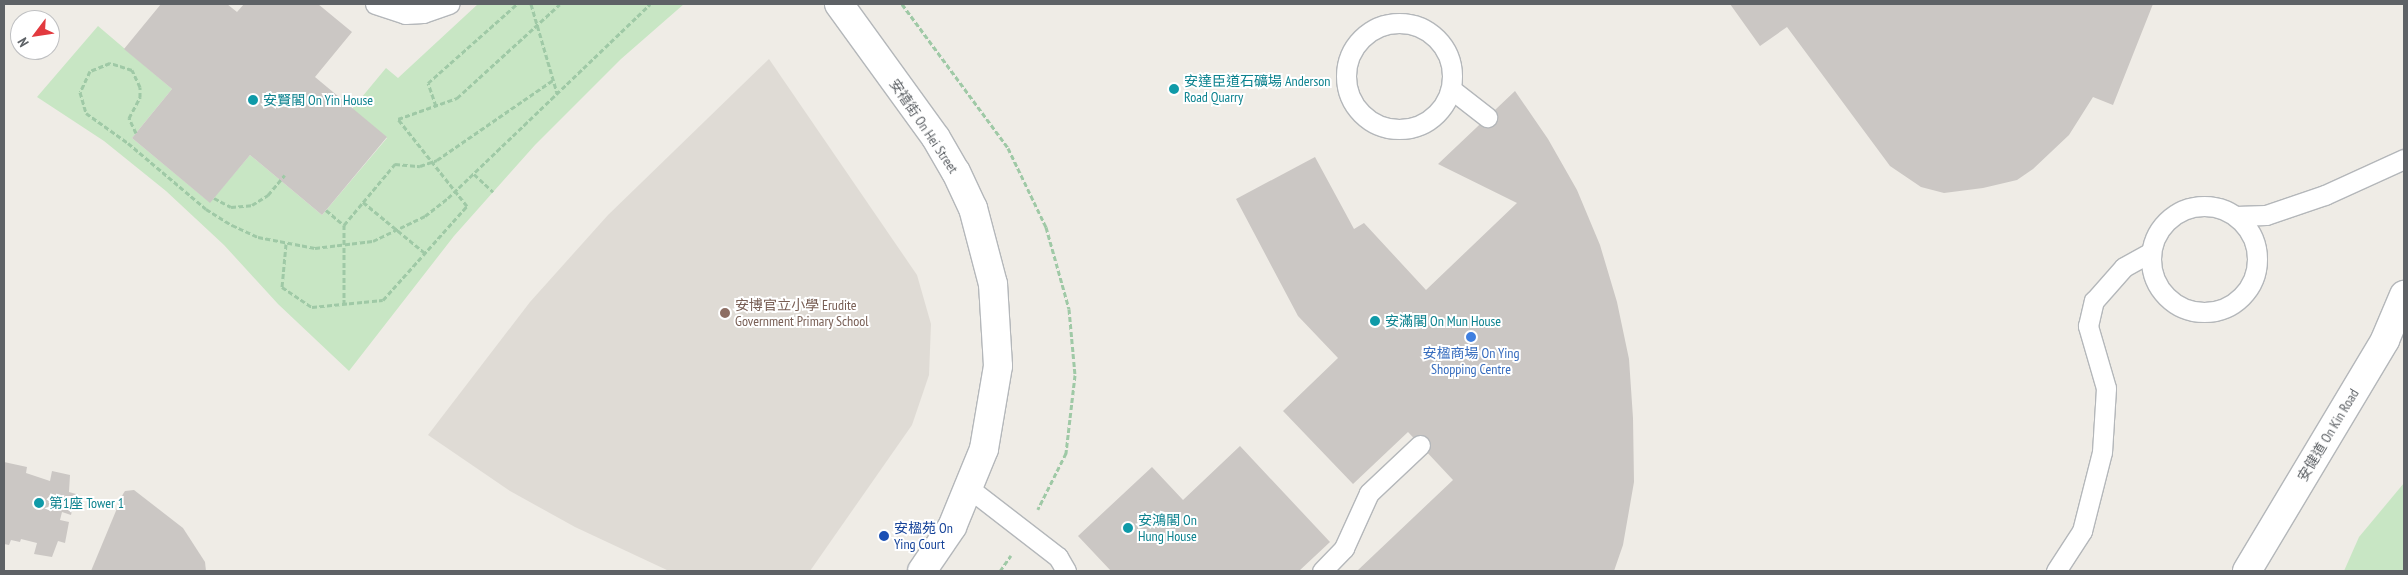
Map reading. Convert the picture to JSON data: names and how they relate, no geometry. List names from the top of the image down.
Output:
{
  "streets": {
    "street": ["安禧街 On Hei Street", "安健道 On Kin Road"]
  },
  "places": [
    "安達臣道石礦場 Anderson Road Quarry",
    "安賢閣 On Yin House",
    "安博官立小學 Erudite Government Primary School",
    "安滿閣 On Mun House",
    "安楹商場 On Ying Shopping Centre",
    "第1座 Tower 1",
    "安鴻閣 On Hung House",
    "安楹苑 On Ying Court"
  ],
  "north": "bottom left"
}
